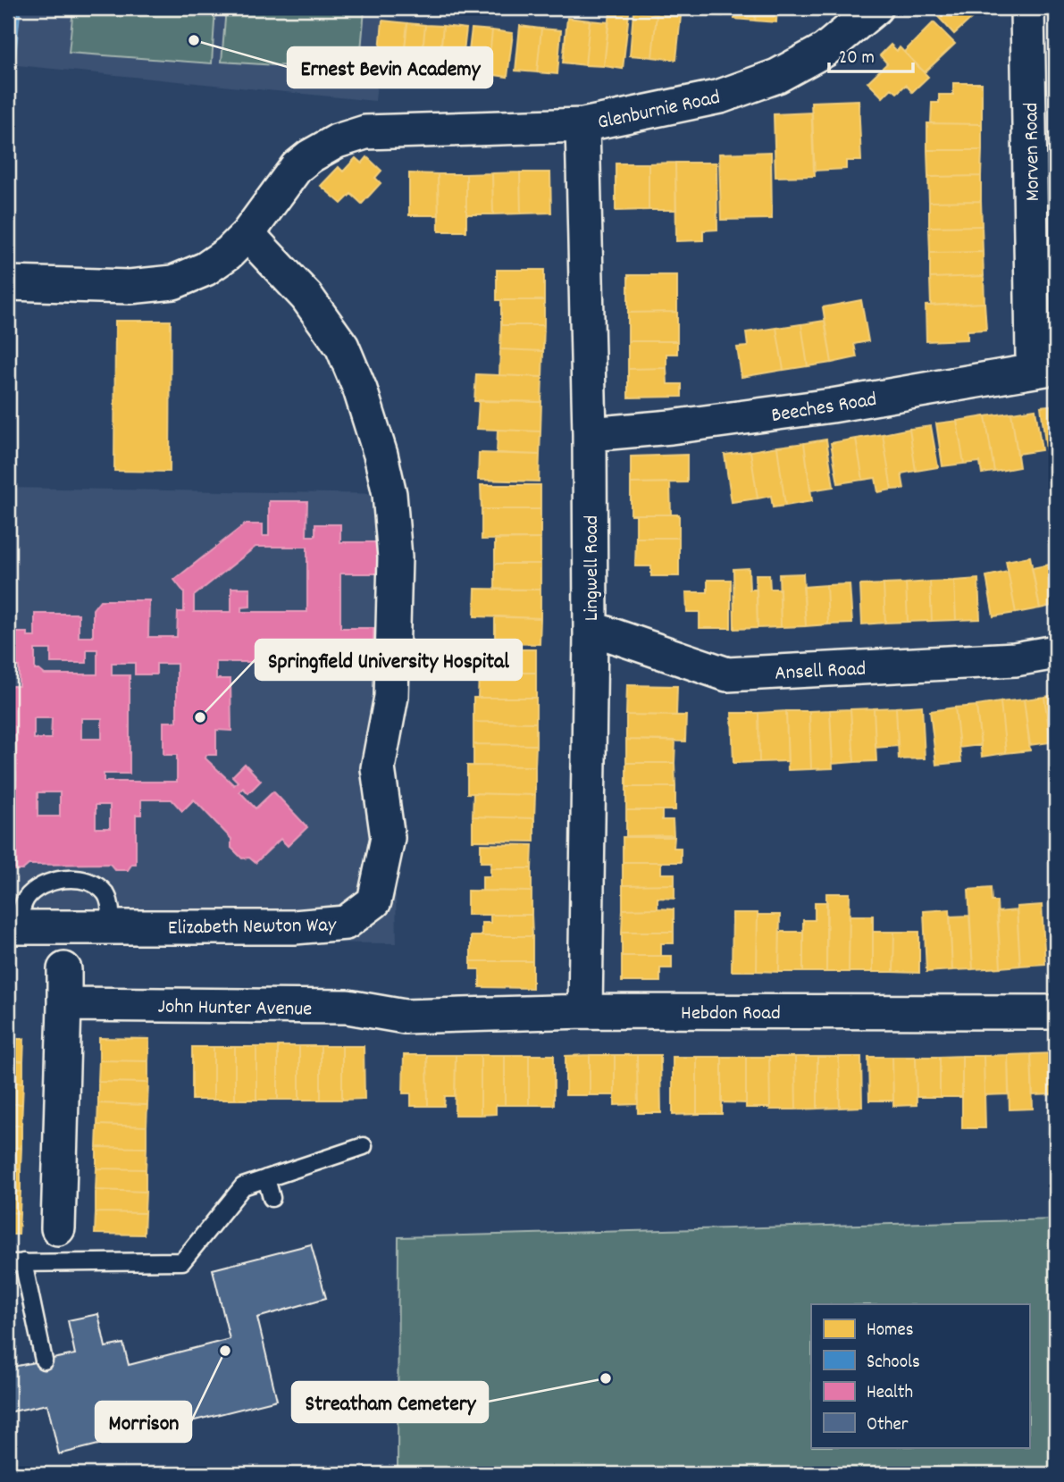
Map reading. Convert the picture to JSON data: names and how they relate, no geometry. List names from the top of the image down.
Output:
{
  "streets": {
    "street": [
      "Glenburnie Road",
      "Morven Road",
      "Beeches Road",
      "Lingwell Road",
      "Ansell Road",
      "Elizabeth Newton Way",
      "John Hunter Avenue",
      "Hebdon Road"
    ]
  },
  "crossings": [
    ["Glenburnie Road", "Lingwell Road"],
    ["Glenburnie Road", "Elizabeth Newton Way"],
    ["Morven Road", "Beeches Road"],
    ["Beeches Road", "Lingwell Road"],
    ["Lingwell Road", "Ansell Road"],
    ["Lingwell Road", "Hebdon Road"],
    ["John Hunter Avenue", "Hebdon Road"]
  ],
  "places": [
    "Ernest Bevin Academy",
    "Springfield University Hospital",
    "Morrison",
    "Streatham Cemetery"
  ],
  "legend": [
    "Homes",
    "Schools",
    "Health",
    "Other"
  ],
  "scale_bar": "20 m"
}
